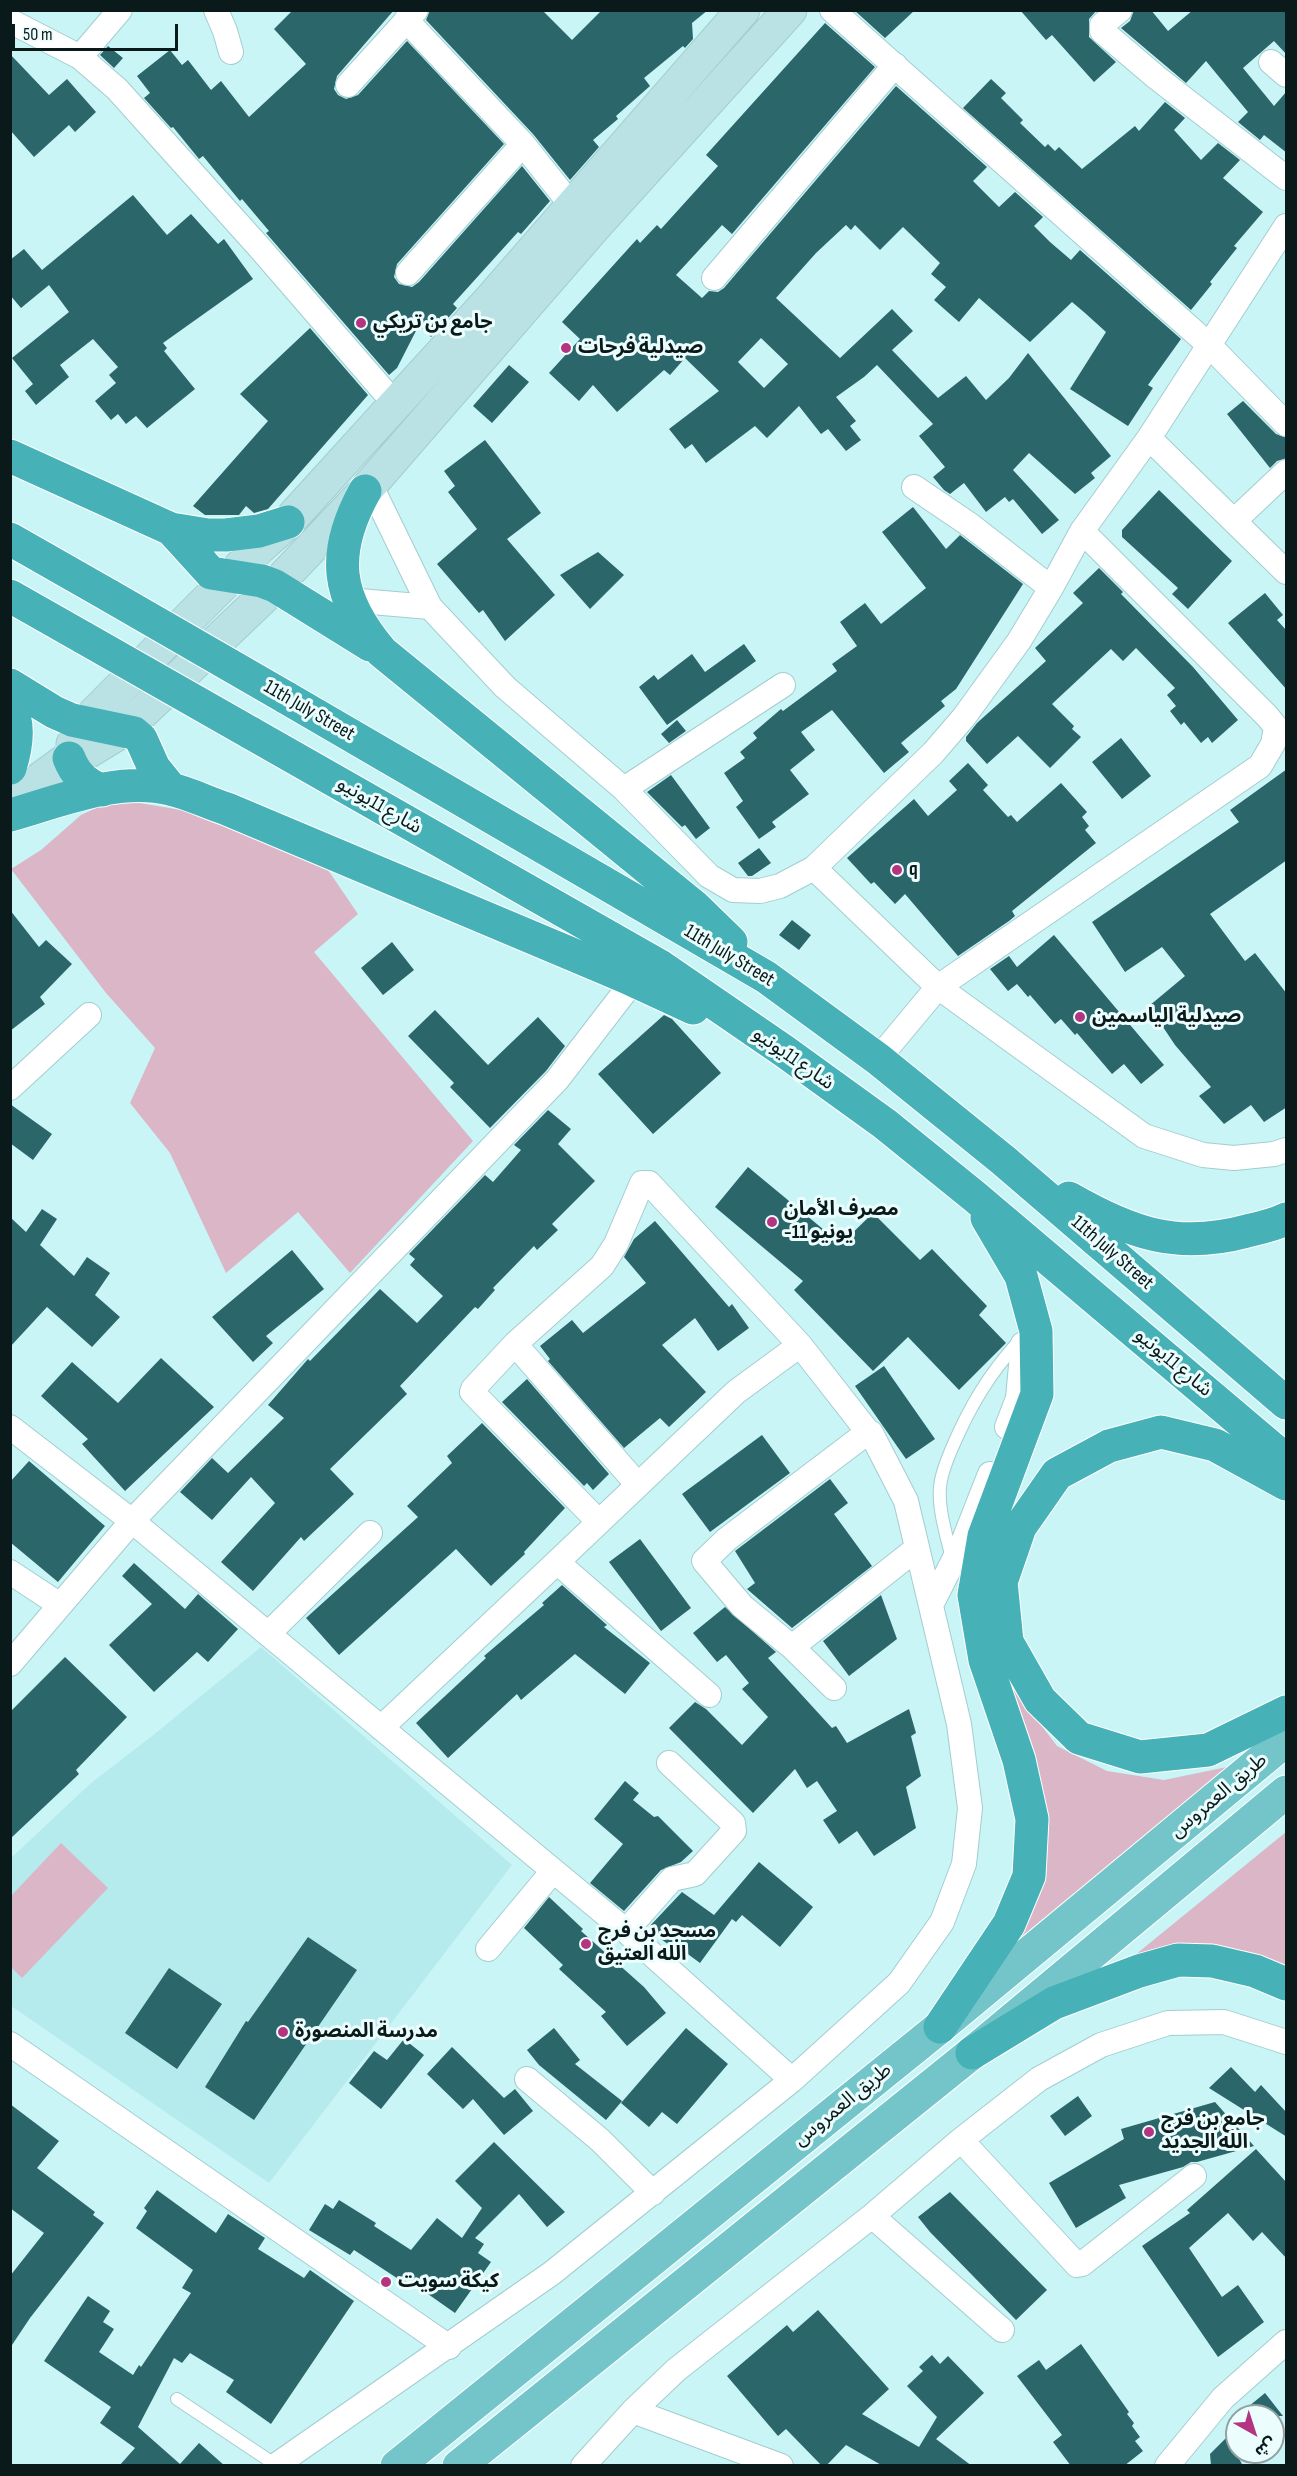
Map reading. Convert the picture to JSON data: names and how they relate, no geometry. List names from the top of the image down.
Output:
{
  "streets": {
    "highway": ["11th July Street", "شارع 11يونيو"],
    "main road": ["طريق العمروس"]
  },
  "places": [
    "جامع بن تريكي",
    "صيدلية فرحات",
    "q",
    "صيدلية الياسمين",
    "مصرف الأمان -11 يونيو",
    "مسجد بن فرج الله العتيق",
    "مدرسة المنصورة",
    "جامع بن فرج الله الجديد",
    "كيكة سويت"
  ],
  "scale_bar": "50 m",
  "north": "bottom right"
}
